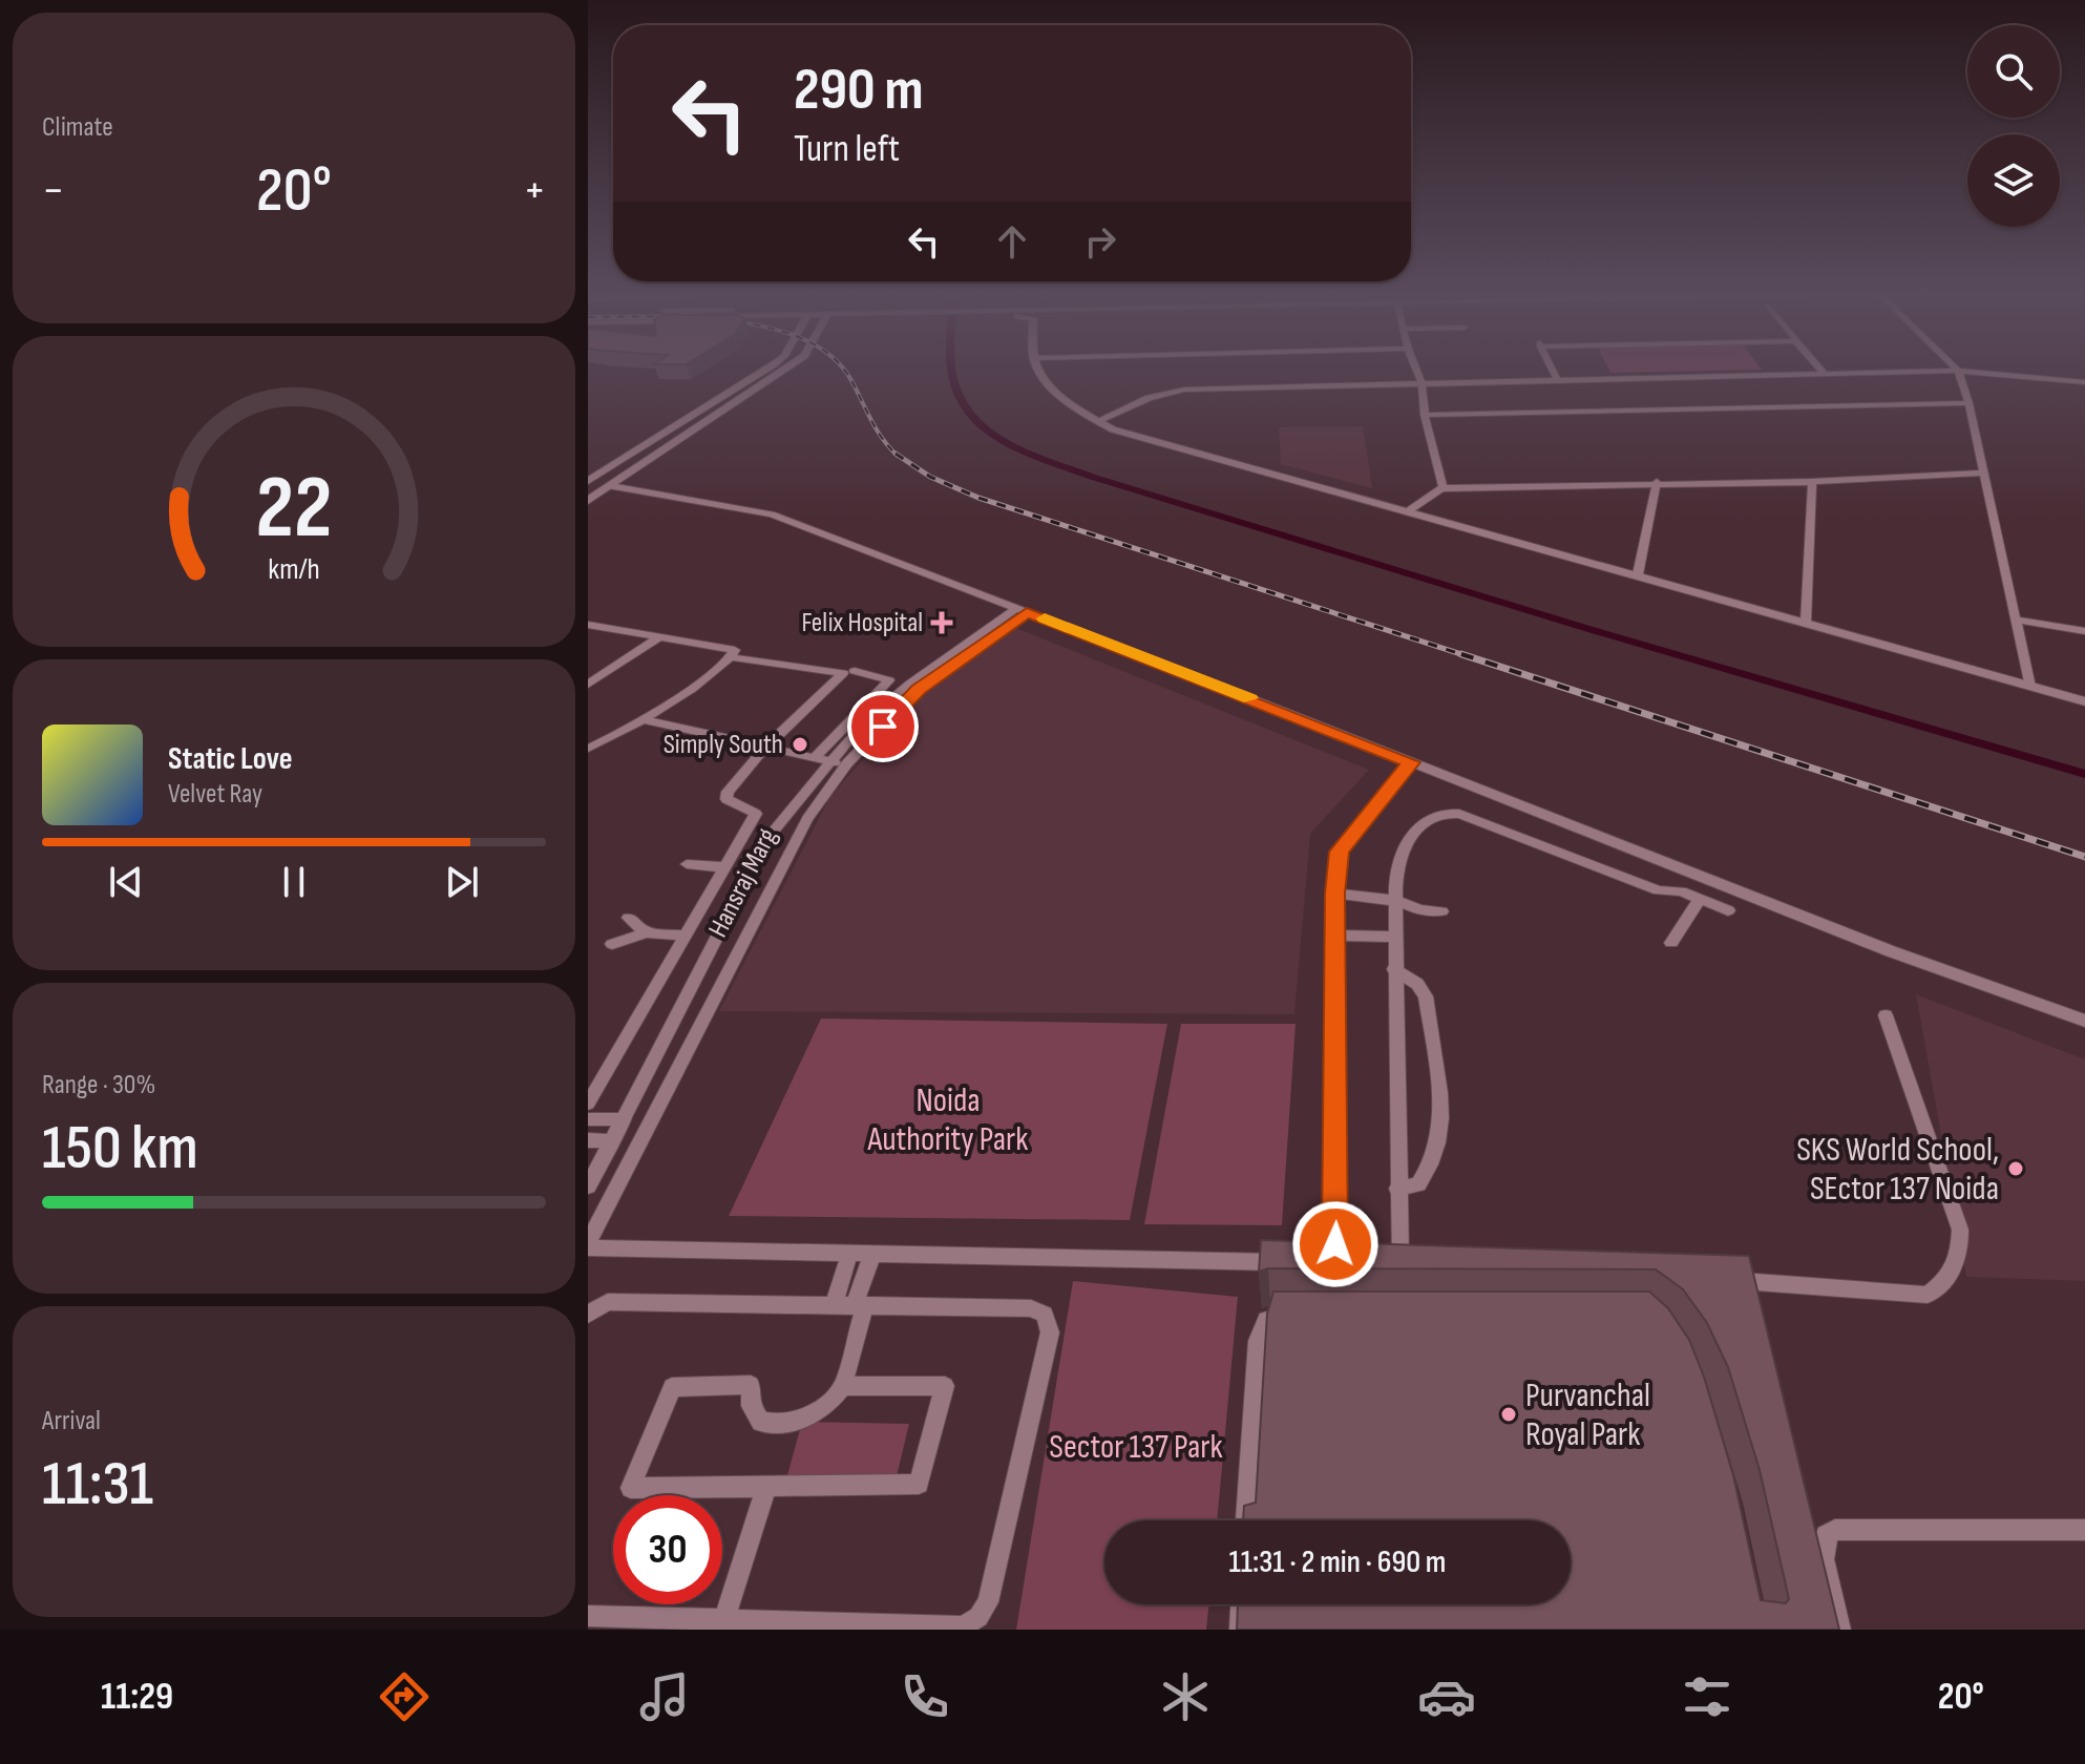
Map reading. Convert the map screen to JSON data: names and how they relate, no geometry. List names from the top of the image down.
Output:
{
  "streets": {
    "street": ["Hansraj Marg"]
  },
  "parks": ["Noida Authority Park", "Sector 137 Park"],
  "places": {
    "health": ["Felix Hospital"],
    "other": ["Simply South", "SKS World School, SEctor 137 Noida", "Purvanchal Royal Park"]
  },
  "page": {
    "tile": [
      "Climate",
      ["Range · 30%", "150 km"],
      ["Arrival", "11:31"]
    ],
    "turn": ["290 m", "Turn left"],
    "heat": ["−", "20°", "+"],
    "song": ["Static Love", "Velvet Ray"],
    "limit": "30",
    "trip": "11:31 · 2 min · 690 m",
    "tabs": ["11:29", "20°"],
    "gauge": ["22", "km/h"]
  }
}
